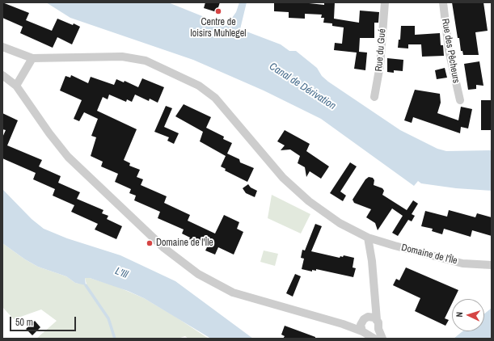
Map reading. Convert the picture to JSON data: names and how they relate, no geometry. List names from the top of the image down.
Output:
{
  "streets": {
    "street": ["Rue du Gué", "Rue des Pêcheurs", "Domaine de l'Île"]
  },
  "water": ["Canal de Dérivation", "L'Ill"],
  "places": ["Centre de loisirs Muhlegel", "Domaine de l'Île"],
  "scale_bar": "50 m",
  "north": "left"
}
